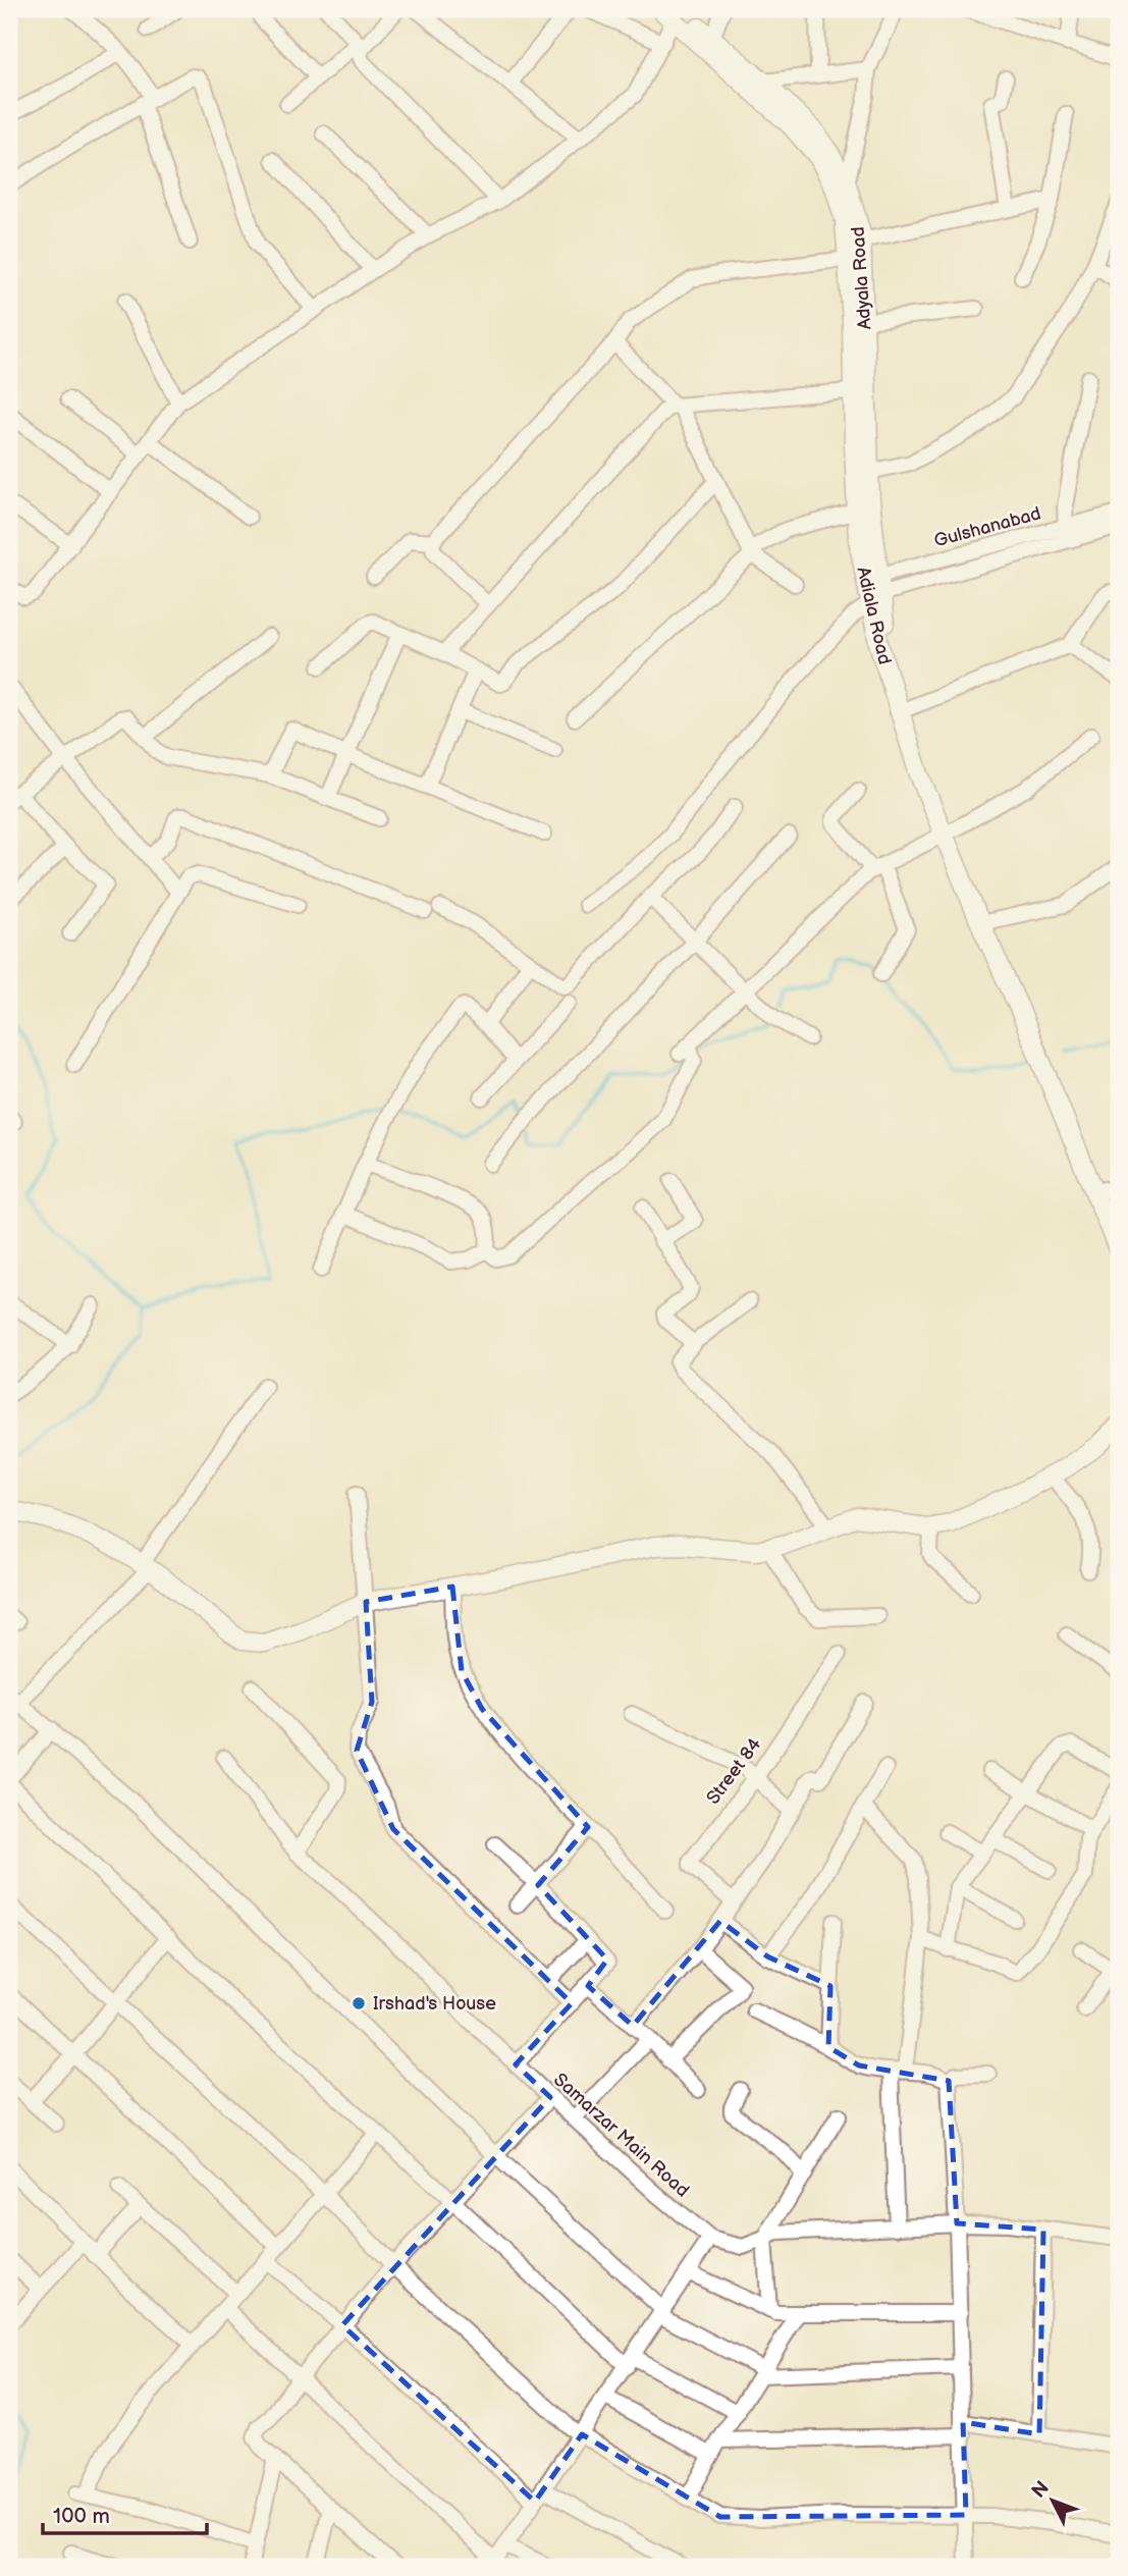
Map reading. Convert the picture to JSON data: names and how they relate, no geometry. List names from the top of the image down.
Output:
{
  "streets": {
    "main road": ["Adyala Road", "Adiala Road"],
    "street": ["Gulshanabad", "Street 84", "Samarzar Main Road"]
  },
  "crossings": [
    ["Adyala Road", "Gulshanabad"],
    ["Adyala Road", "Adiala Road"],
    ["Gulshanabad", "Adiala Road"]
  ],
  "places": ["Irshad's House"],
  "scale_bar": "100 m",
  "north": "top left"
}
